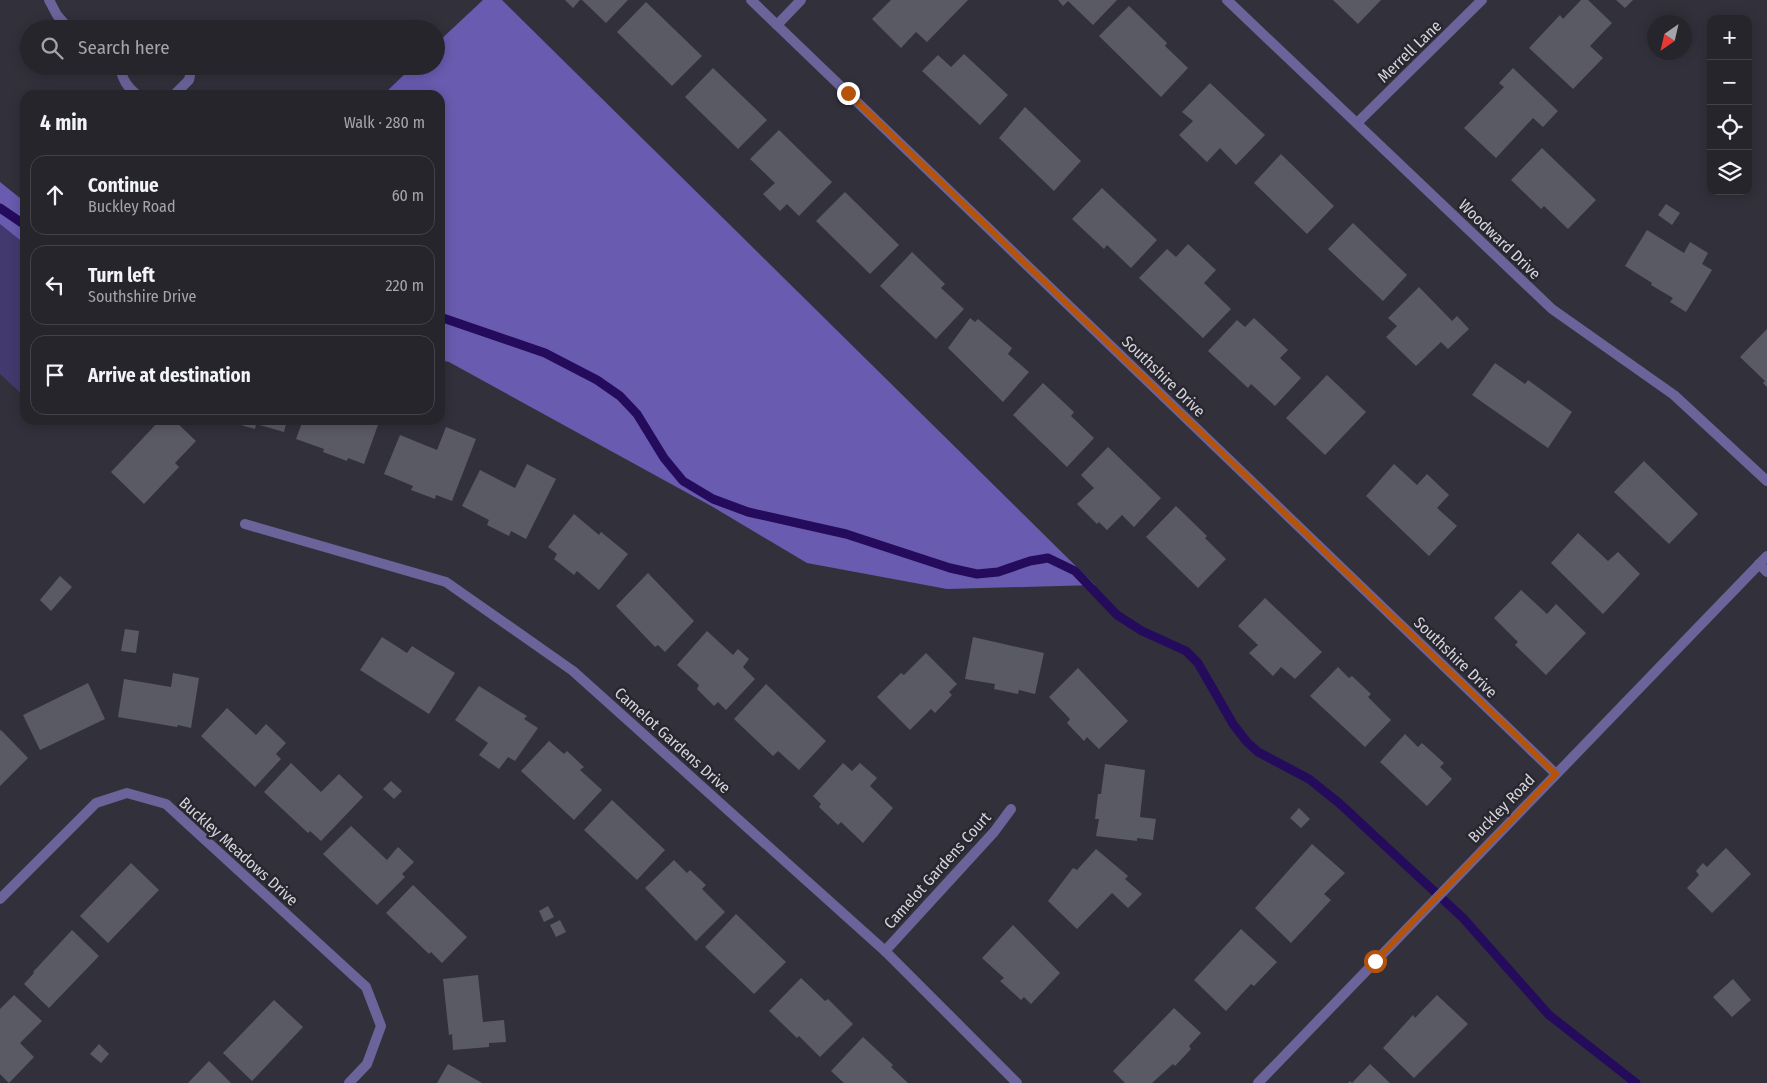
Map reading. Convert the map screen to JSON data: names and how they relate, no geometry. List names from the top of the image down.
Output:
{
  "streets": {
    "street": [
      "Merrell Lane",
      "Woodward Drive",
      "Southshire Drive",
      "Camelot Gardens Drive",
      "Buckley Road",
      "Buckley Meadows Drive",
      "Camelot Gardens Court"
    ]
  },
  "crossings": [
    ["Merrell Lane", "Woodward Drive"],
    ["Southshire Drive", "Buckley Road"],
    ["Camelot Gardens Drive", "Camelot Gardens Court"]
  ],
  "north": "bottom left",
  "page": {
    "map_buttons": ["+", "−"],
    "search": "Search here",
    "heading": ["4 min", "Walk · 280 m"],
    "list": [
      ["Continue", "Buckley Road", "60 m"],
      ["Turn left", "Southshire Drive", "220 m"],
      "Arrive at destination"
    ]
  }
}
